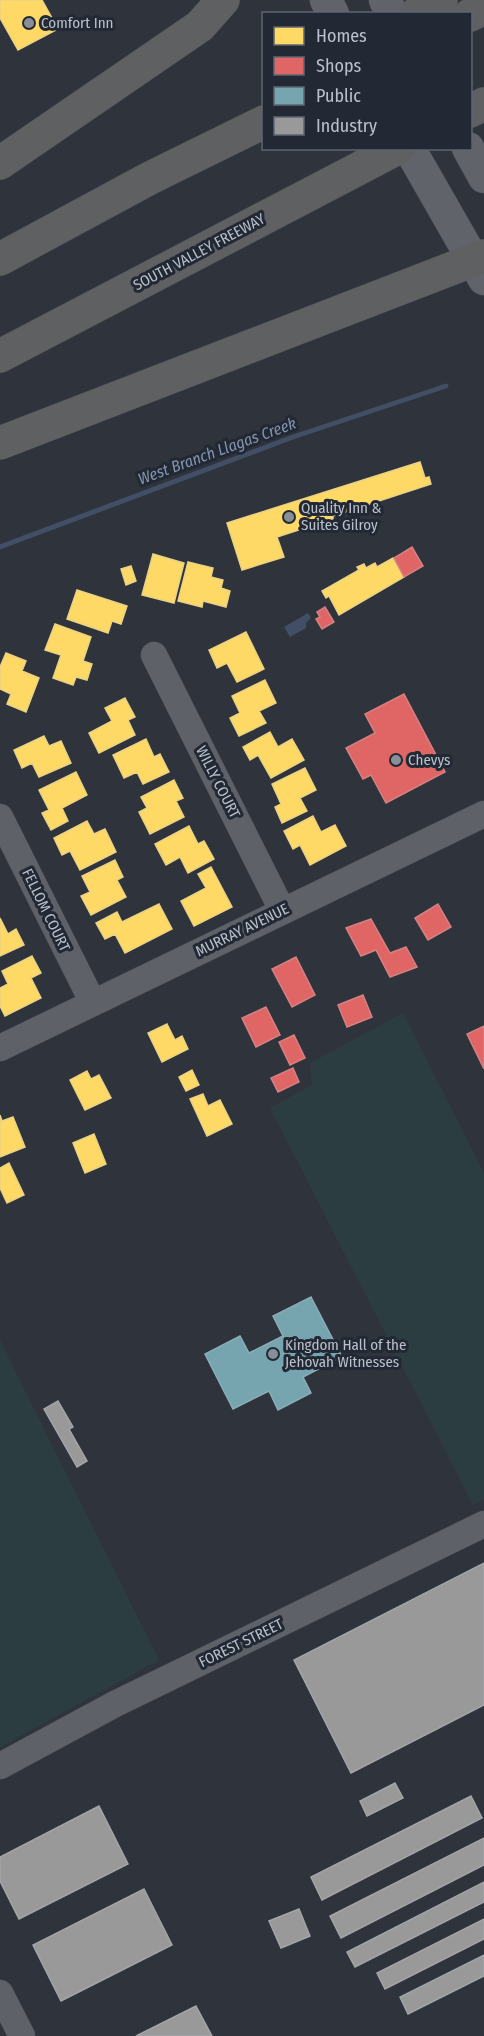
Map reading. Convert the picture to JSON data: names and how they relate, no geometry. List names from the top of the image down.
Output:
{
  "streets": {
    "highway": ["SOUTH VALLEY FREEWAY"],
    "street": [
      "WILLY COURT",
      "FELLOM COURT",
      "MURRAY AVENUE",
      "FOREST STREET"
    ]
  },
  "crossings": [
    ["WILLY COURT", "MURRAY AVENUE"],
    ["FELLOM COURT", "MURRAY AVENUE"]
  ],
  "water": ["West Branch Llagas Creek"],
  "places": [
    "Comfort Inn",
    "Quality Inn & Suites Gilroy",
    "Chevys",
    "Kingdom Hall of the Jehovah Witnesses"
  ],
  "legend": [
    "Homes",
    "Shops",
    "Public",
    "Industry"
  ]
}
